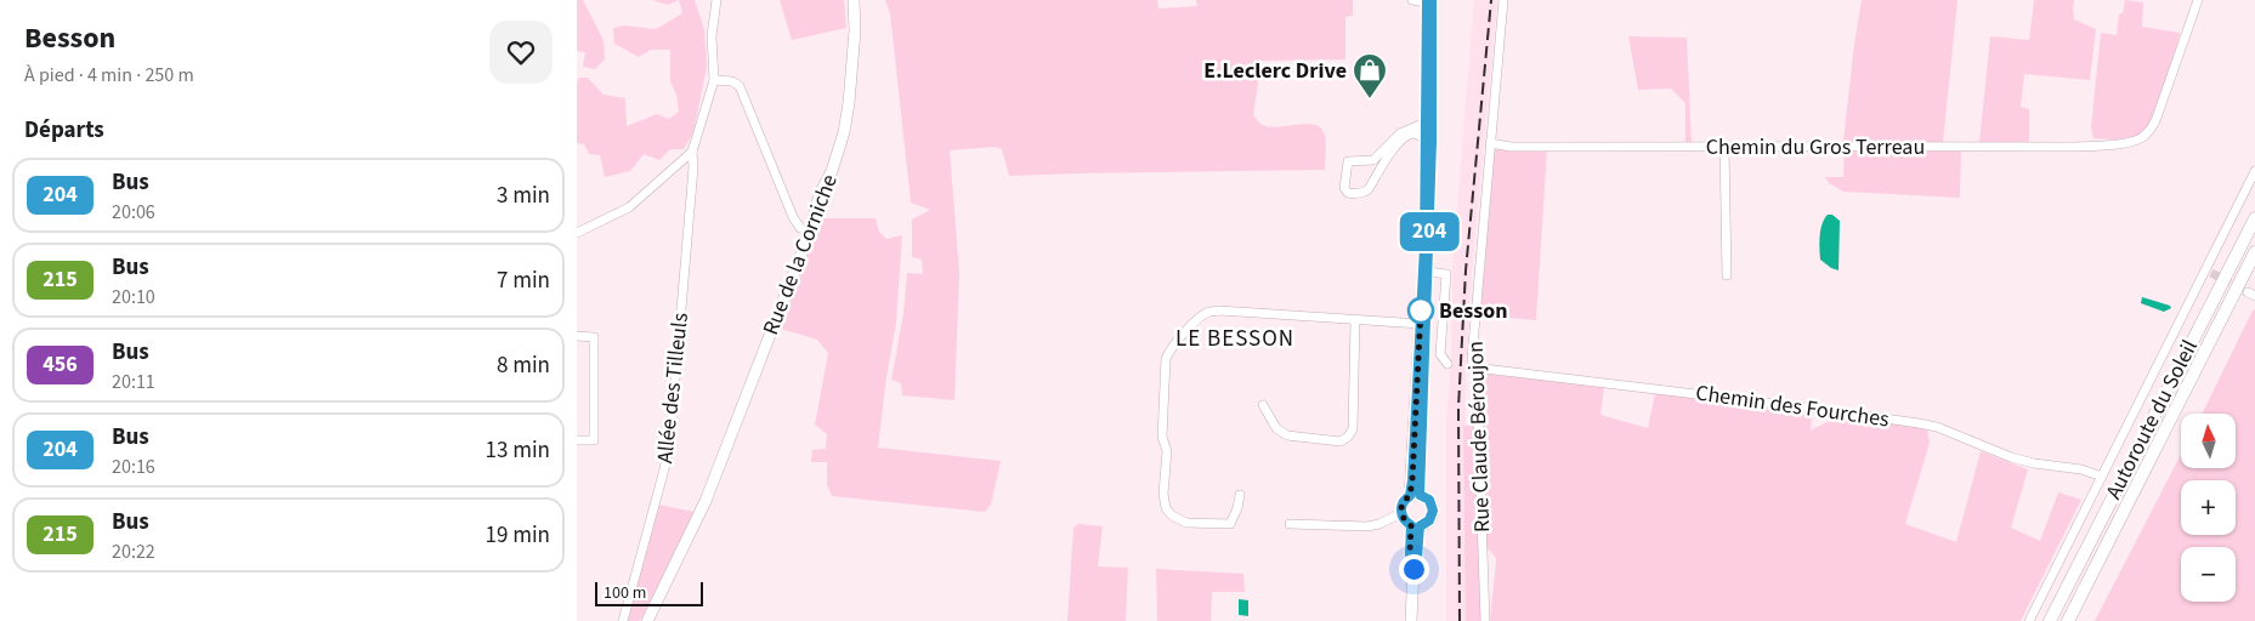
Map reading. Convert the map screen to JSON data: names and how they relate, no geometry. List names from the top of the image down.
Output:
{
  "streets": {
    "highway": ["Autoroute du Soleil"],
    "main road": ["Rue de la Corniche"],
    "street": [
      "Chemin du Gros Terreau",
      "Allée des Tilleuls",
      "Chemin des Fourches",
      "Rue Claude Béroujon"
    ]
  },
  "crossings": [
    ["Chemin du Gros Terreau", "Rue Claude Béroujon"],
    ["Chemin des Fourches", "Rue Claude Béroujon"]
  ],
  "districts": ["LE BESSON"],
  "places": {
    "shop": ["E.Leclerc Drive"],
    "other": ["Besson"]
  },
  "lines": ["bus line 204"],
  "scale_bar": "100 m",
  "north": "top",
  "page": {
    "heading": [
      ["Besson", "À pied · 4 min · 250 m"],
      "Départs"
    ],
    "on_map": "204",
    "list": [
      {
        "mark": "204",
        "name": "Bus",
        "note": "20:06",
        "value": "3 min"
      },
      {
        "mark": "215",
        "name": "Bus",
        "note": "20:10",
        "value": "7 min"
      },
      {
        "mark": "456",
        "name": "Bus",
        "note": "20:11",
        "value": "8 min"
      },
      {
        "mark": "204",
        "name": "Bus",
        "note": "20:16",
        "value": "13 min"
      },
      {
        "mark": "215",
        "name": "Bus",
        "note": "20:22",
        "value": "19 min"
      }
    ],
    "map_buttons": ["+", "−"],
    "scale": "100 m"
  }
}
